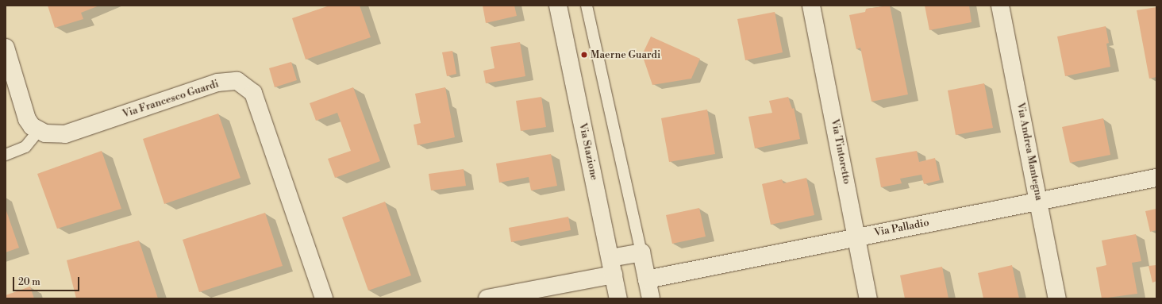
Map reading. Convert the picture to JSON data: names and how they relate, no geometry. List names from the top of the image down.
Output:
{
  "streets": {
    "street": [
      "Via Francesco Guardi",
      "Via Stazione",
      "Via Tintoretto",
      "Via Andrea Mantegna",
      "Via Palladio"
    ]
  },
  "crossings": [
    ["Via Tintoretto", "Via Palladio"],
    ["Via Andrea Mantegna", "Via Palladio"]
  ],
  "places": ["Maerne Guardi"],
  "scale_bar": "20 m"
}
